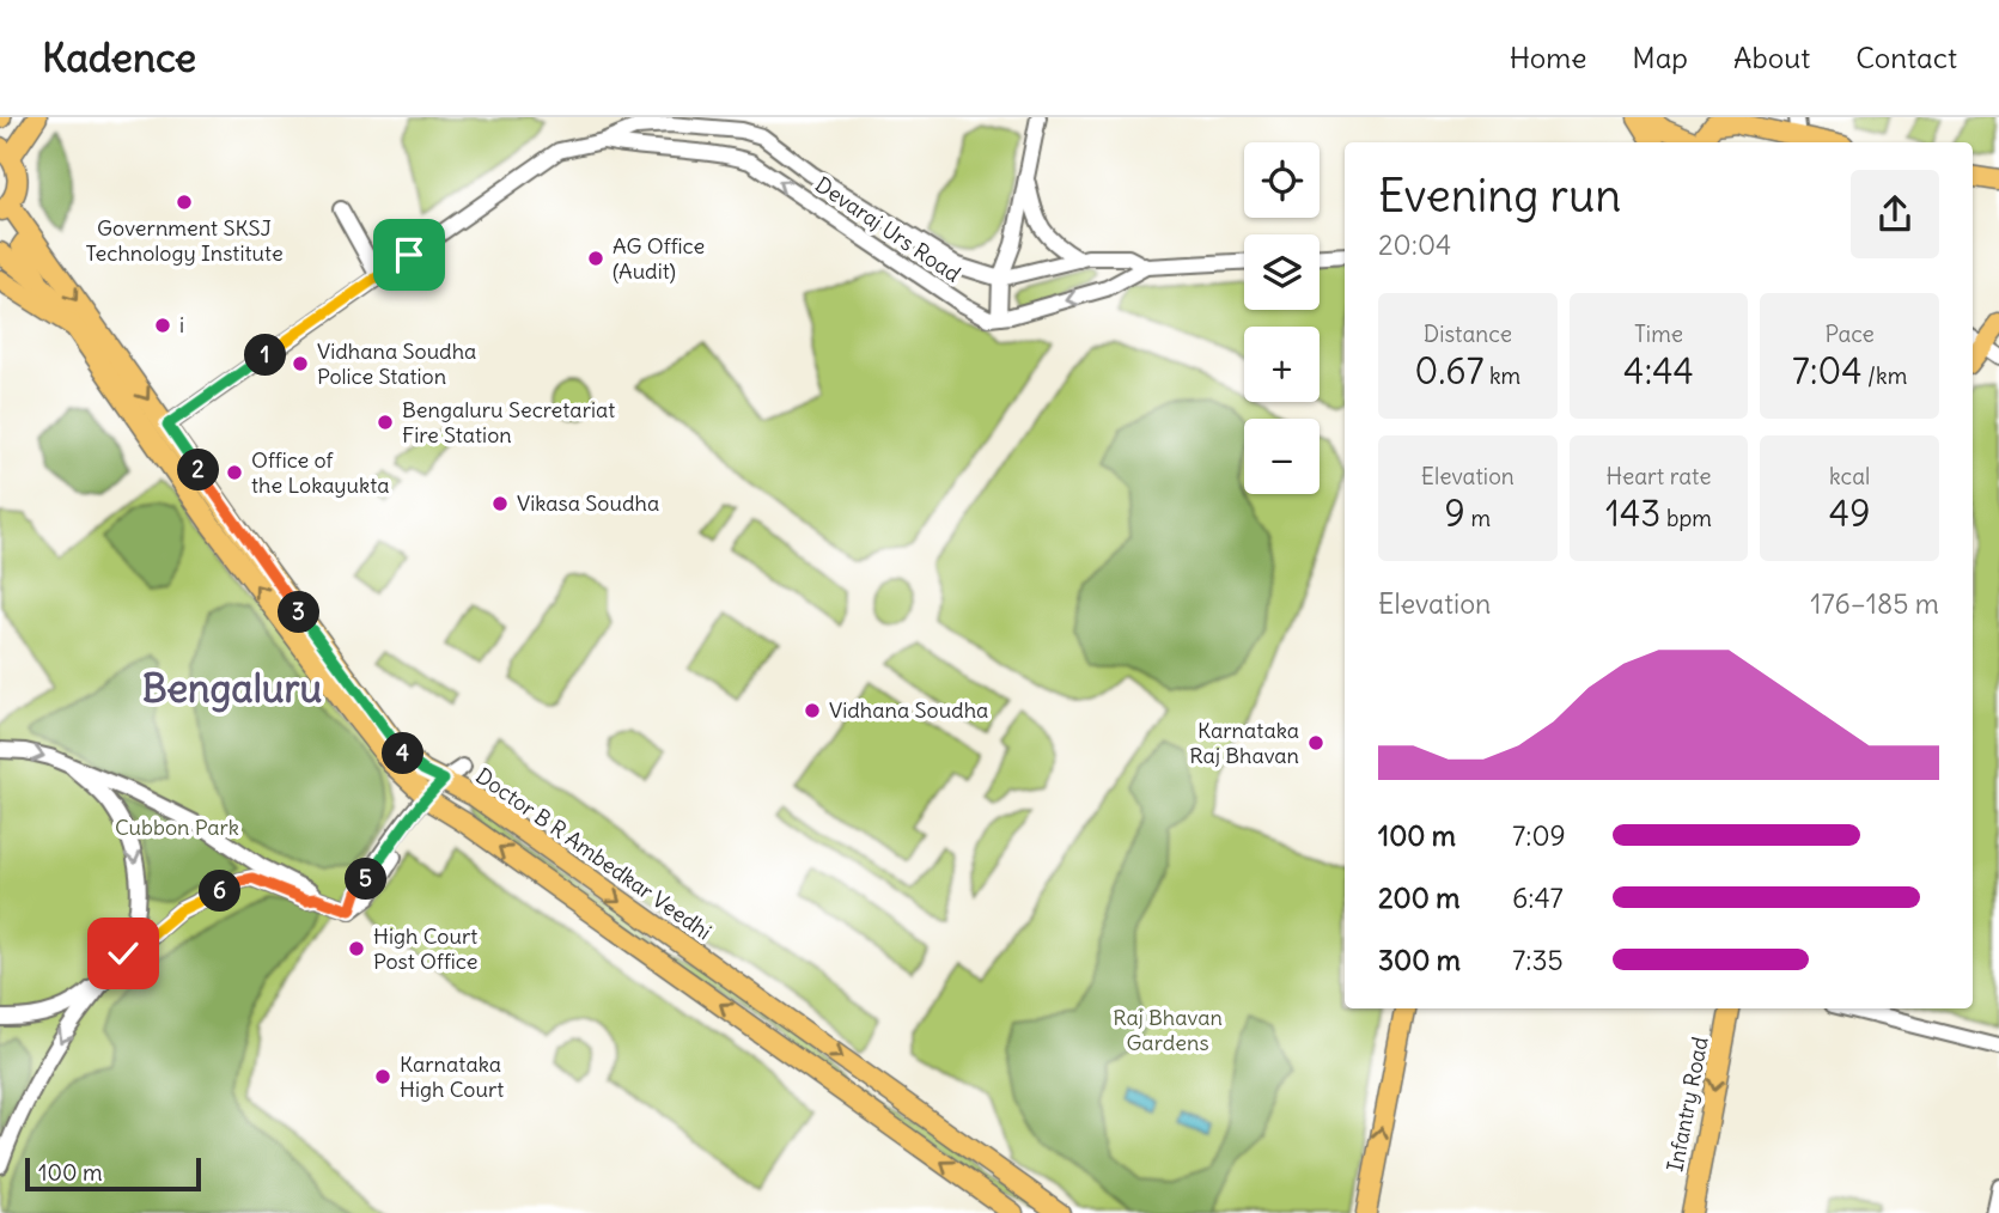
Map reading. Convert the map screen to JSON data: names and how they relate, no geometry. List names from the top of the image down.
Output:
{
  "streets": {
    "main road": ["Doctor B R Ambedkar Veedhi", "Infantry Road"],
    "street": ["Devaraj Urs Road"]
  },
  "crossings": [
    ["Devaraj Urs Road", "Doctor B R Ambedkar Veedhi"]
  ],
  "one_way": ["Infantry Road"],
  "districts": ["Bengaluru"],
  "parks": ["Cubbon Park", "Raj Bhavan Gardens"],
  "places": [
    "Government SKSJ Technology Institute",
    "AG Office (Audit)",
    "i",
    "Vidhana Soudha Police Station",
    "Bengaluru Secretariat Fire Station",
    "Office of the Lokayukta",
    "Vikasa Soudha",
    "Vidhana Soudha",
    "Karnataka Raj Bhavan",
    "High Court Post Office",
    "Karnataka High Court"
  ],
  "scale_bar": "100 m",
  "page": {
    "header": "Kadence",
    "nav": [
      "Home",
      "Map",
      "About",
      "Contact"
    ],
    "map_buttons": ["+", "−"],
    "heading": ["Evening run", "20:04"],
    "stats": [
      ["Distance", "0.67 km"],
      ["Time", "4:44"],
      ["Pace", "7:04 /km"],
      ["Elevation", "9 m"],
      ["Heart rate", "143 bpm"],
      ["kcal", "49"]
    ],
    "pins": [
      "1",
      "2",
      "3",
      "4",
      "5",
      "6"
    ],
    "chart": ["Elevation", "176–185 m"],
    "list": [
      {
        "name": "100 m",
        "note": "7:09"
      },
      {
        "name": "200 m",
        "note": "6:47"
      },
      {
        "name": "300 m",
        "note": "7:35"
      }
    ],
    "scale": "100 m"
  }
}
